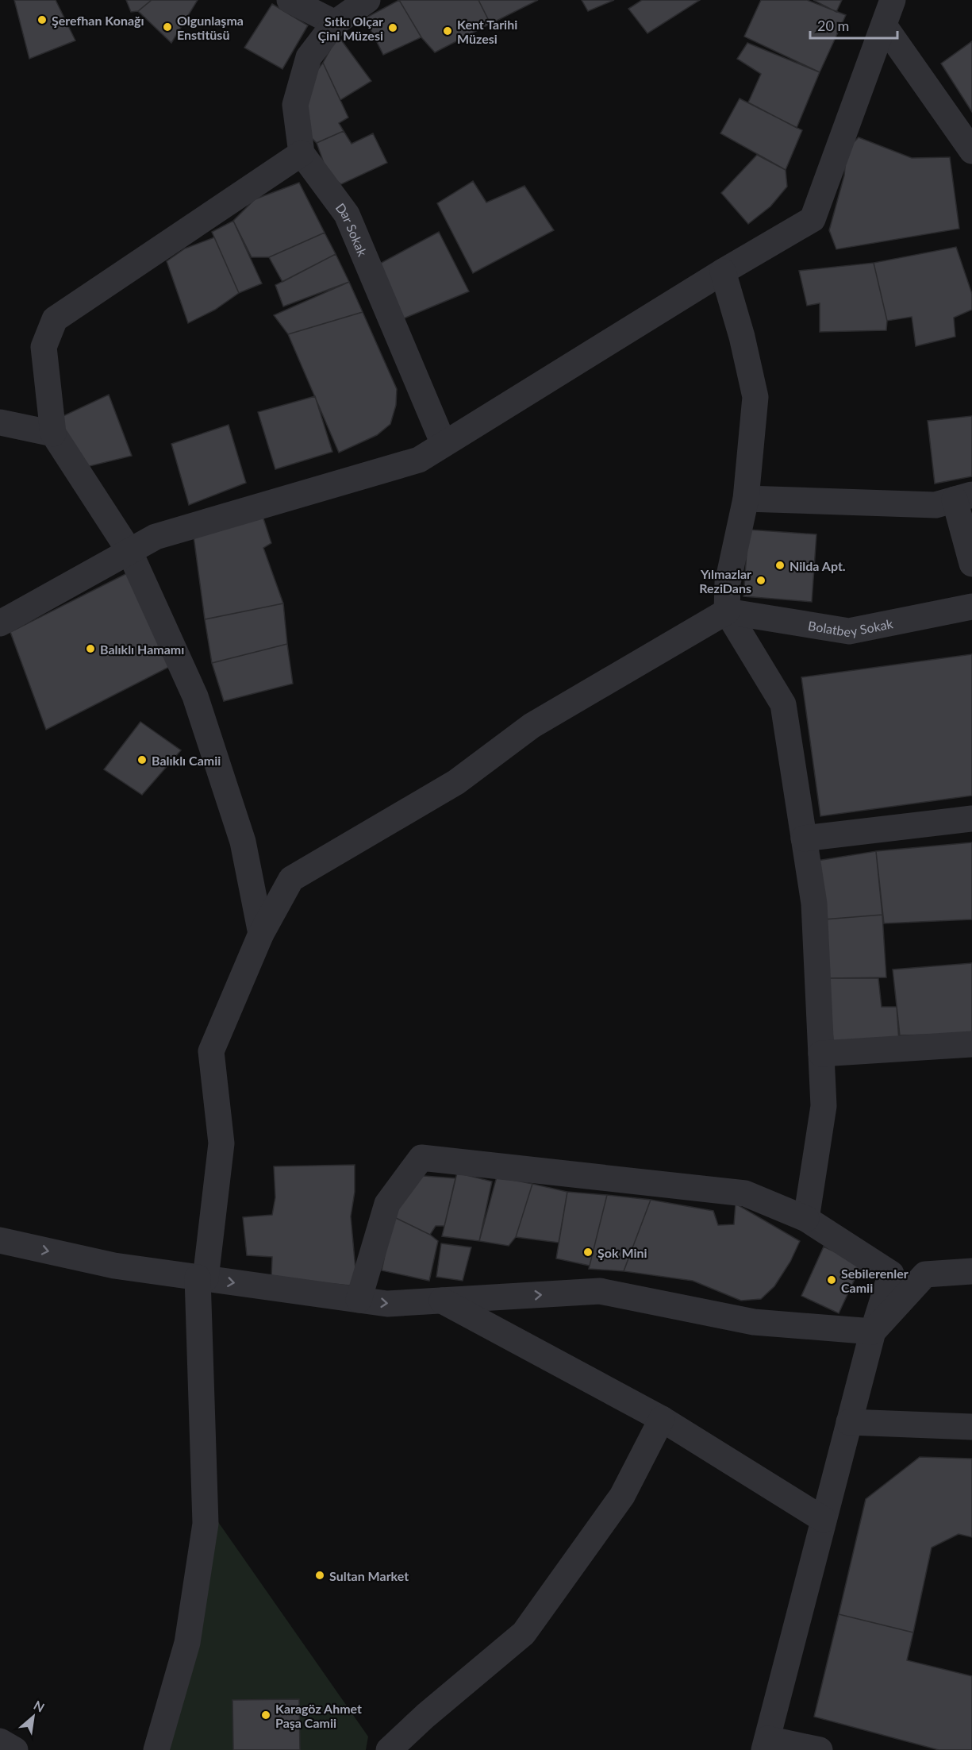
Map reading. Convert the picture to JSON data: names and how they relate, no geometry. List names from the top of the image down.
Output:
{
  "streets": {
    "street": ["Dar Sokak", "Bolatbey Sokak"]
  },
  "places": [
    "Şerefhan Konağı",
    "Olgunlaşma Enstitüsü",
    "Sıtkı Olçar Çini Müzesi",
    "Kent Tarihi Müzesi",
    "Nilda Apt.",
    "Yılmazlar ReziDans",
    "Balıklı Hamamı",
    "Balıklı Camii",
    "Şok Mini",
    "Sebilerenler Camii",
    "Sultan Market",
    "Karagöz Ahmet Paşa Camii"
  ],
  "scale_bar": "20 m",
  "north": "top right"
}
